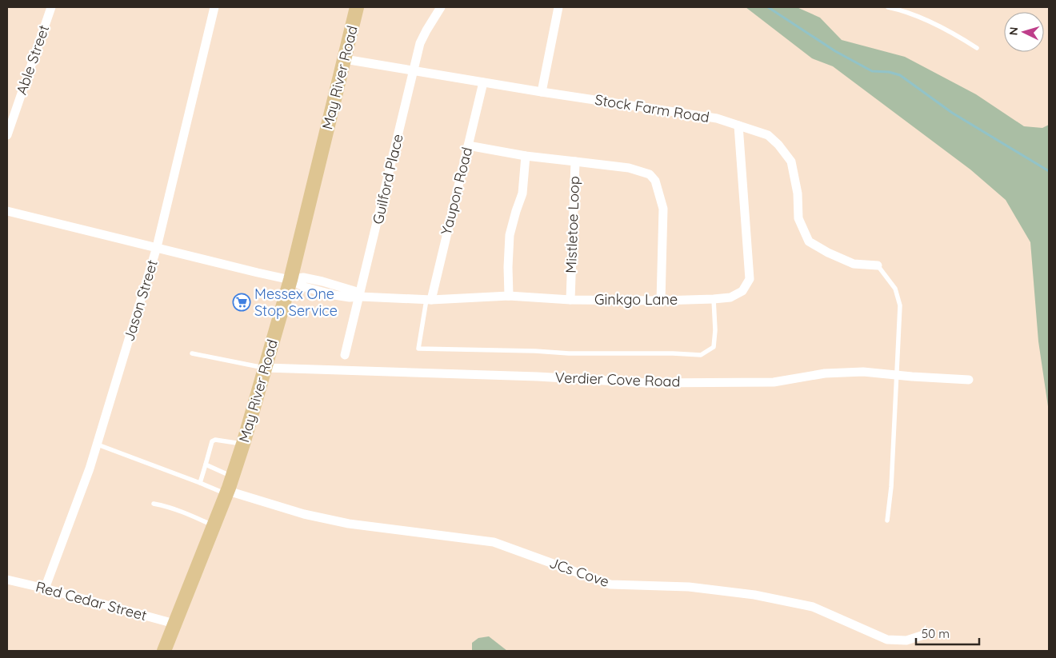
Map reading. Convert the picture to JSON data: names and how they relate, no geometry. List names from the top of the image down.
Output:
{
  "streets": {
    "main road": ["May River Road"],
    "street": [
      "Able Street",
      "Stock Farm Road",
      "Guilford Place",
      "Yaupon Road",
      "Mistletoe Loop",
      "Ginkgo Lane",
      "Jason Street",
      "Verdier Cove Road",
      "JCs Cove",
      "Red Cedar Street"
    ]
  },
  "crossings": [
    ["May River Road", "Stock Farm Road"],
    ["May River Road", "Ginkgo Lane"],
    ["May River Road", "Verdier Cove Road"],
    ["May River Road", "JCs Cove"],
    ["May River Road", "Red Cedar Street"],
    ["Stock Farm Road", "Guilford Place"],
    ["Stock Farm Road", "Yaupon Road"],
    ["Stock Farm Road", "Ginkgo Lane"],
    ["Guilford Place", "Ginkgo Lane"],
    ["Yaupon Road", "Mistletoe Loop"],
    ["Yaupon Road", "Ginkgo Lane"],
    ["Mistletoe Loop", "Ginkgo Lane"],
    ["Ginkgo Lane", "Jason Street"],
    ["Jason Street", "Red Cedar Street"]
  ],
  "places": {
    "supermarket": ["Messex One Stop Service"]
  },
  "scale_bar": "50 m",
  "north": "left"
}
